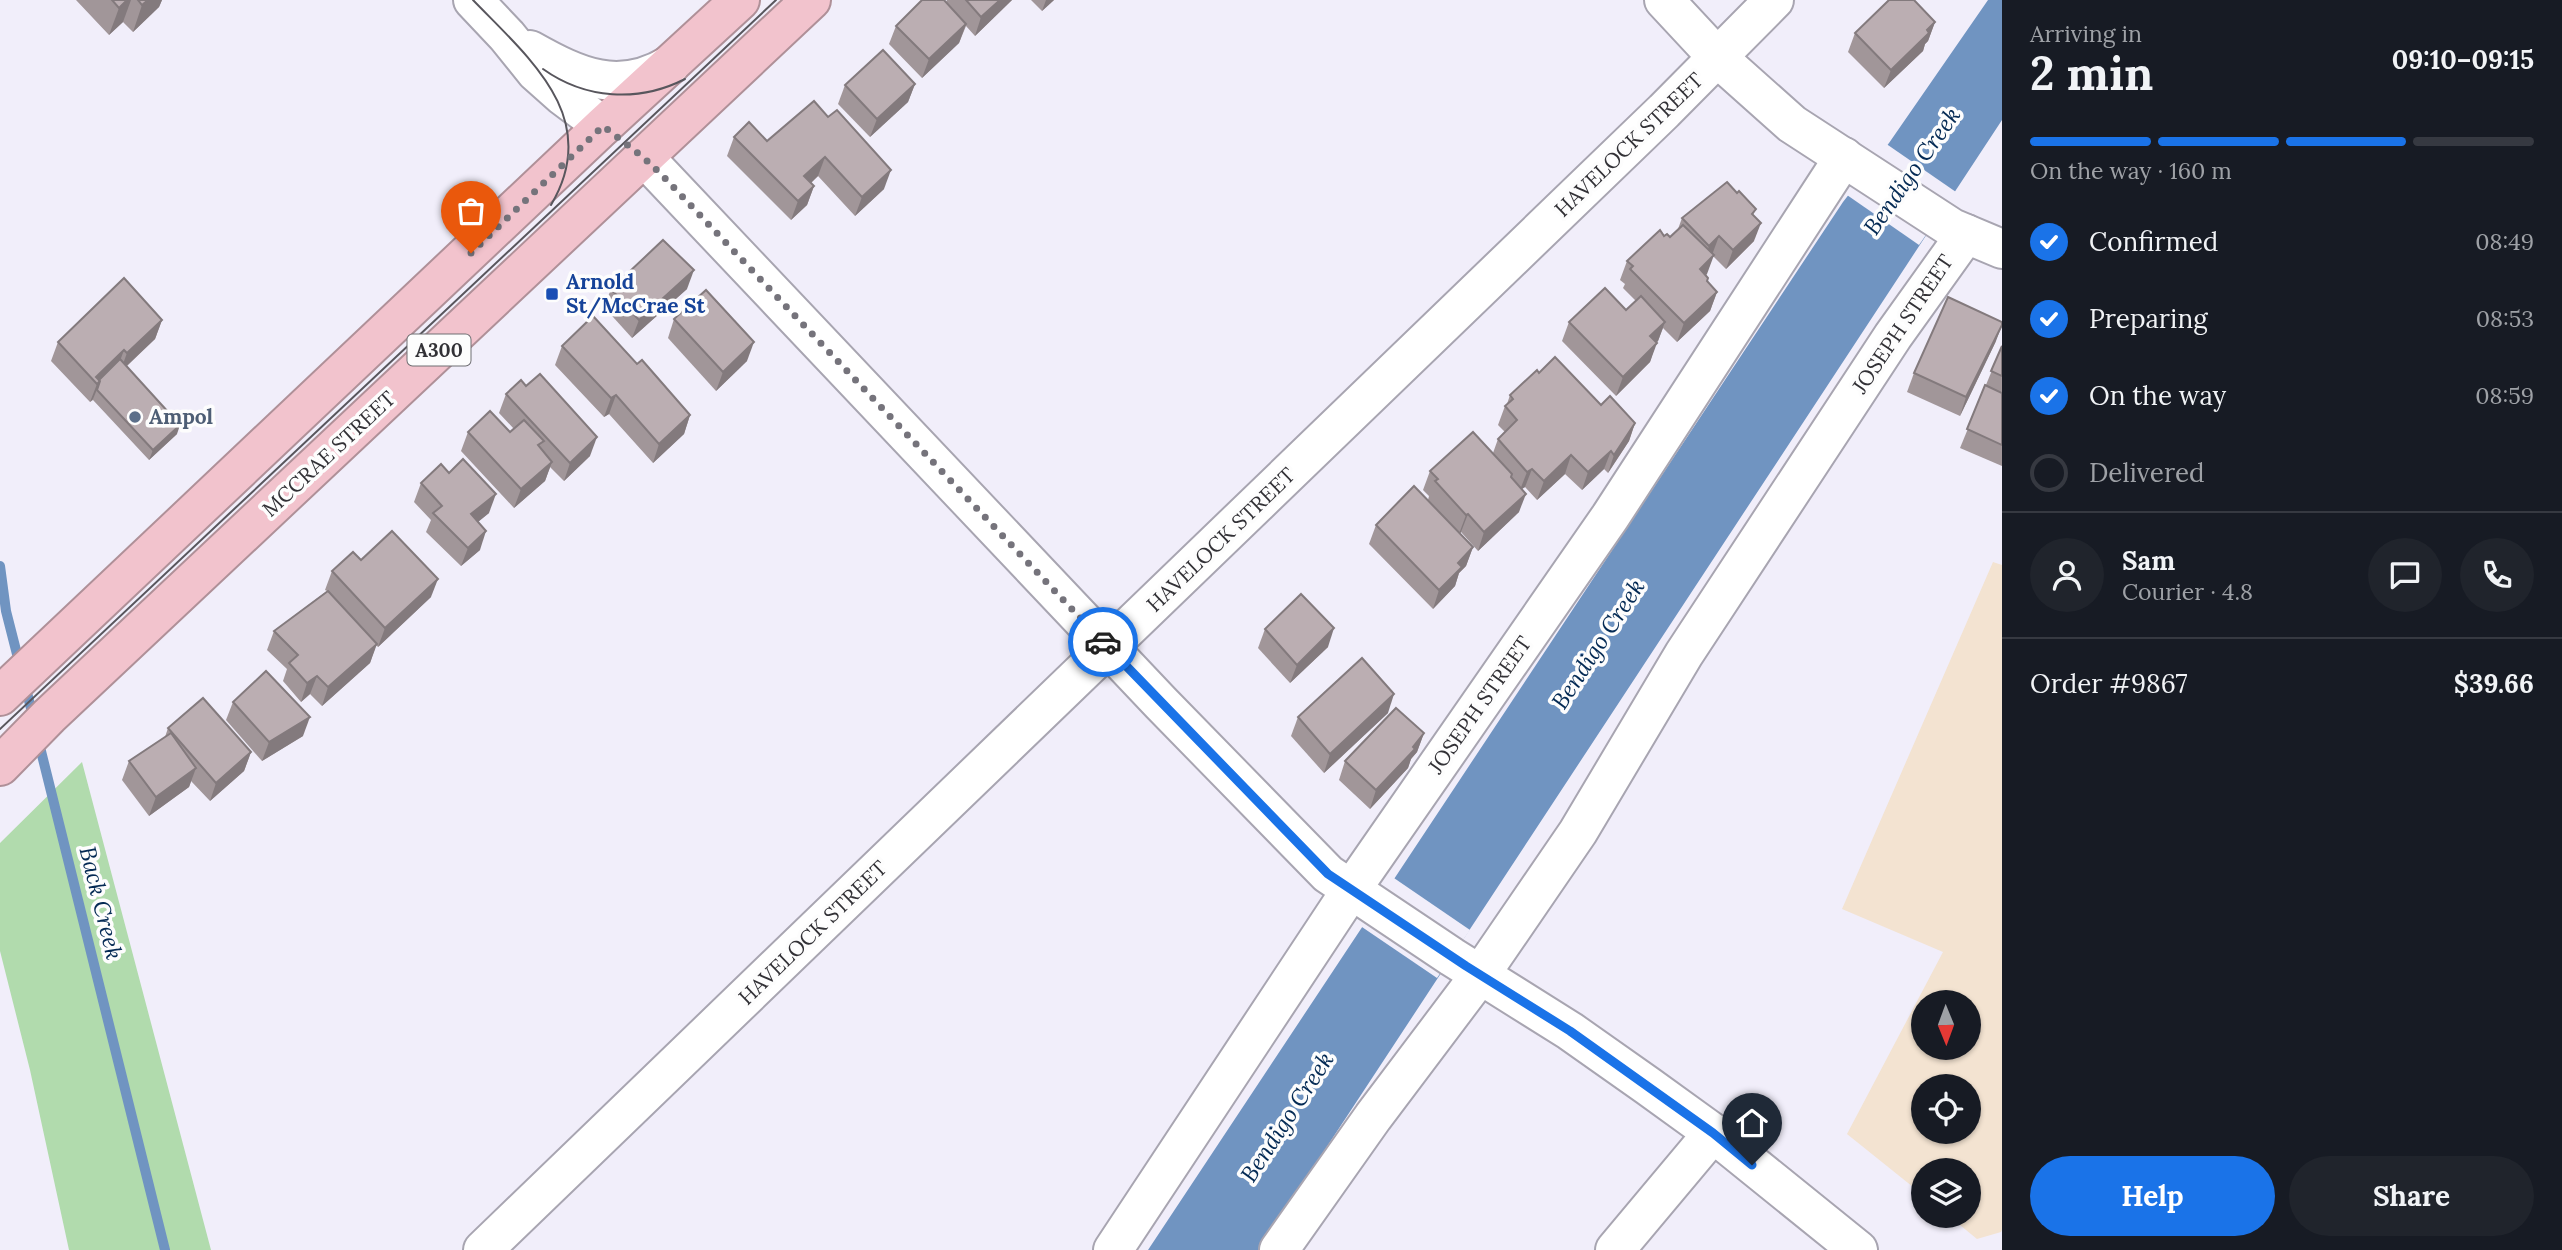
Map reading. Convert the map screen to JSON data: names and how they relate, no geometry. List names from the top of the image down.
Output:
{
  "streets": {
    "highway": ["A300", "MCCRAE STREET"],
    "street": ["HAVELOCK STREET", "JOSEPH STREET"]
  },
  "water": ["Bendigo Creek", "Back Creek"],
  "places": {
    "transit": ["Arnold St/McCrae St"],
    "other": ["Ampol"]
  },
  "north": "bottom",
  "page": {
    "heading": ["2 min", "Arriving in", "09:10–09:15"],
    "panel": [
      "Sam",
      "Courier · 4.8",
      "Order #9867",
      "$39.66"
    ],
    "bar": "On the way · 160 m",
    "list": [
      ["Confirmed", "08:49"],
      ["Preparing", "08:53"],
      ["On the way", "08:59"],
      "Delivered"
    ],
    "buttons": ["Help", "Share"]
  }
}
